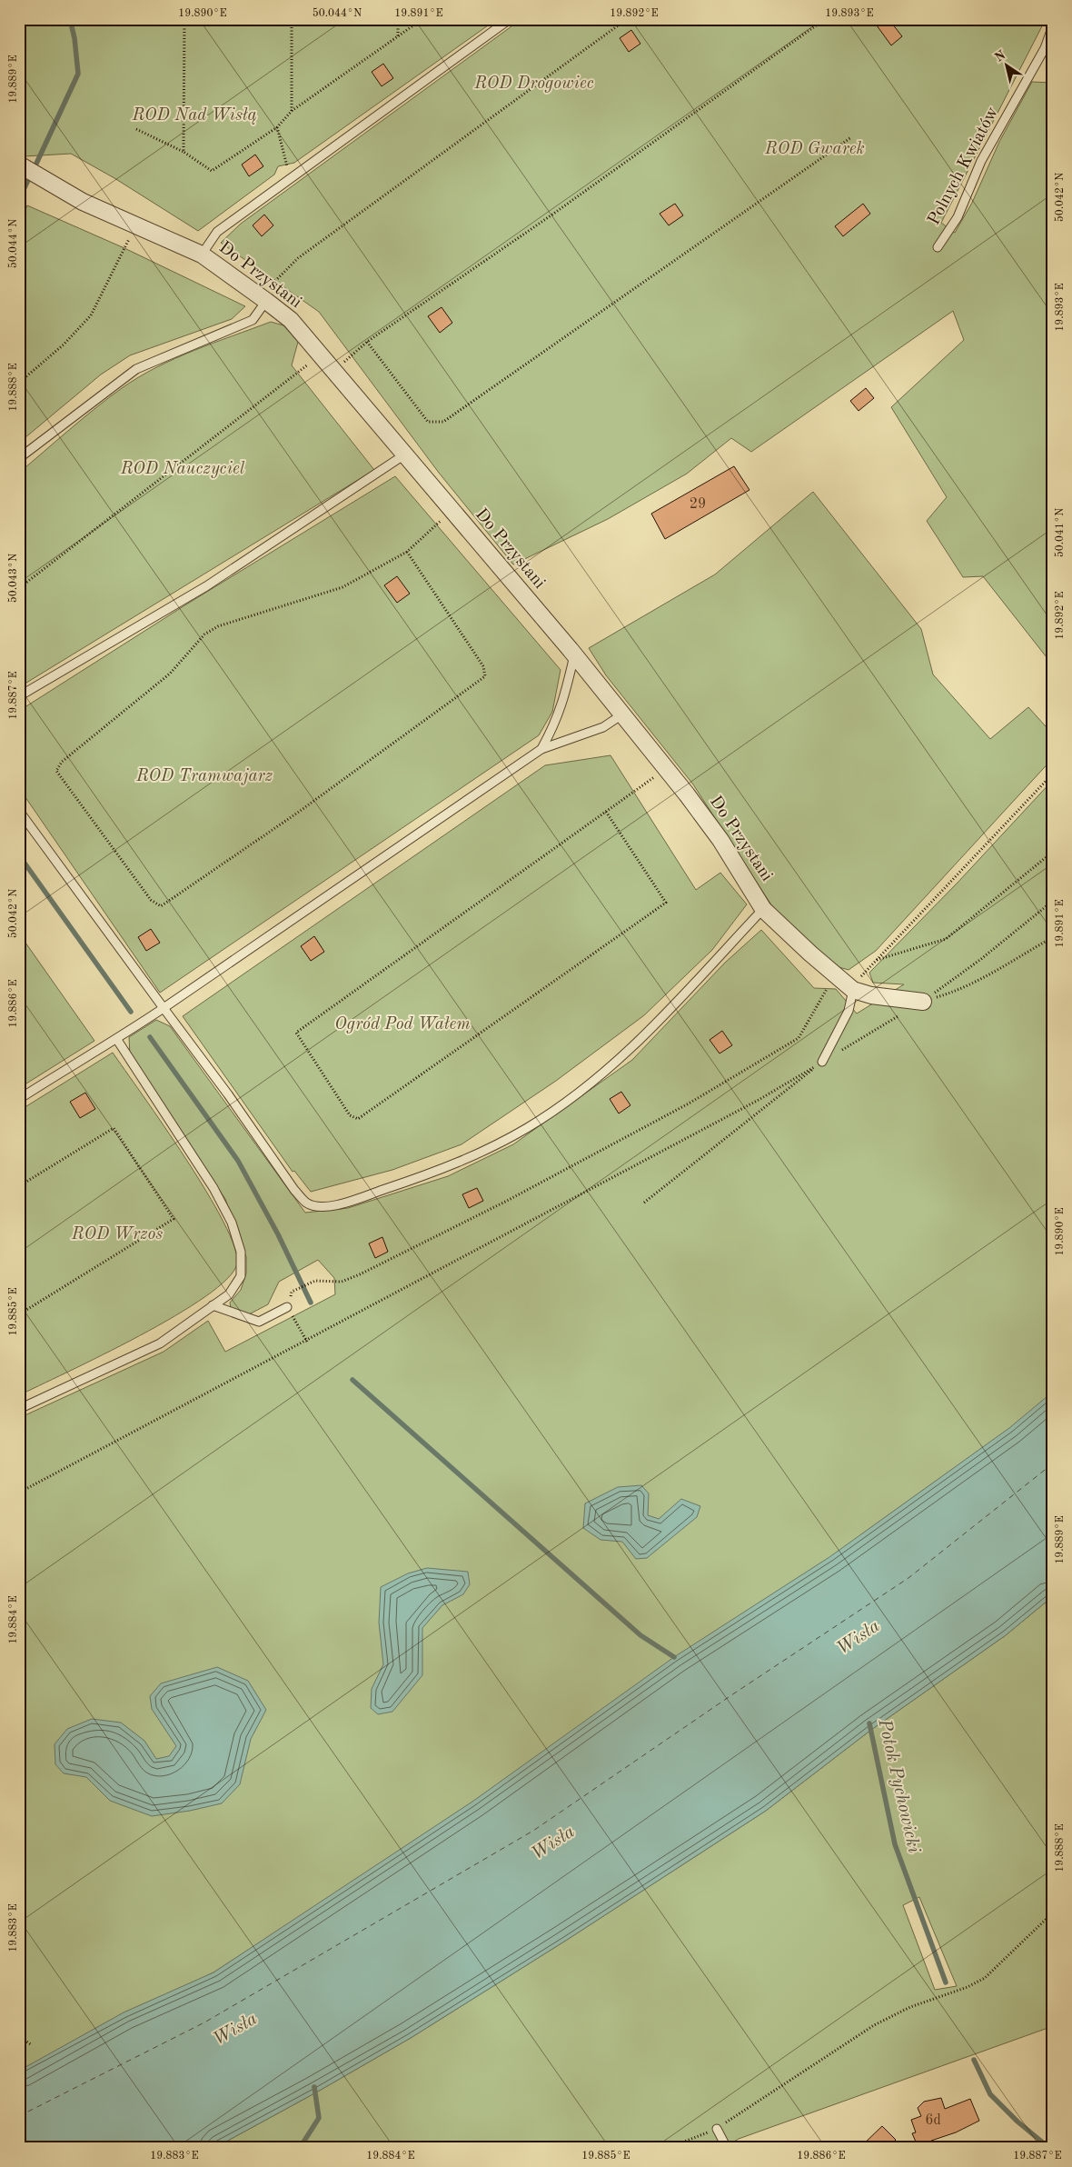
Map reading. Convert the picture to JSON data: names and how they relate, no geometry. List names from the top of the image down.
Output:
{
  "streets": {
    "street": ["Do Przystani"],
    "lane": ["Polnych Kwiatów"]
  },
  "water": ["Wisła", "Potok Pychowicki"],
  "parks": [
    "ROD Drogowiec",
    "ROD Nad Wisłą",
    "ROD Gwarek",
    "ROD Nauczyciel",
    "ROD Tramwajarz",
    "Ogród Pod Wałem",
    "ROD Wrzos"
  ],
  "house_numbers": ["29", "6d"],
  "north": "top left",
  "coordinates": [
    "19.890°E",
    "50.044°N",
    "19.891°E",
    "19.892°E",
    "19.893°E",
    "19.889°E",
    "50.042°N",
    "19.888°E",
    "50.041°N",
    "50.043°N",
    "19.887°E",
    "19.886°E",
    "19.885°E",
    "19.884°E",
    "19.883°E"
  ]
}
